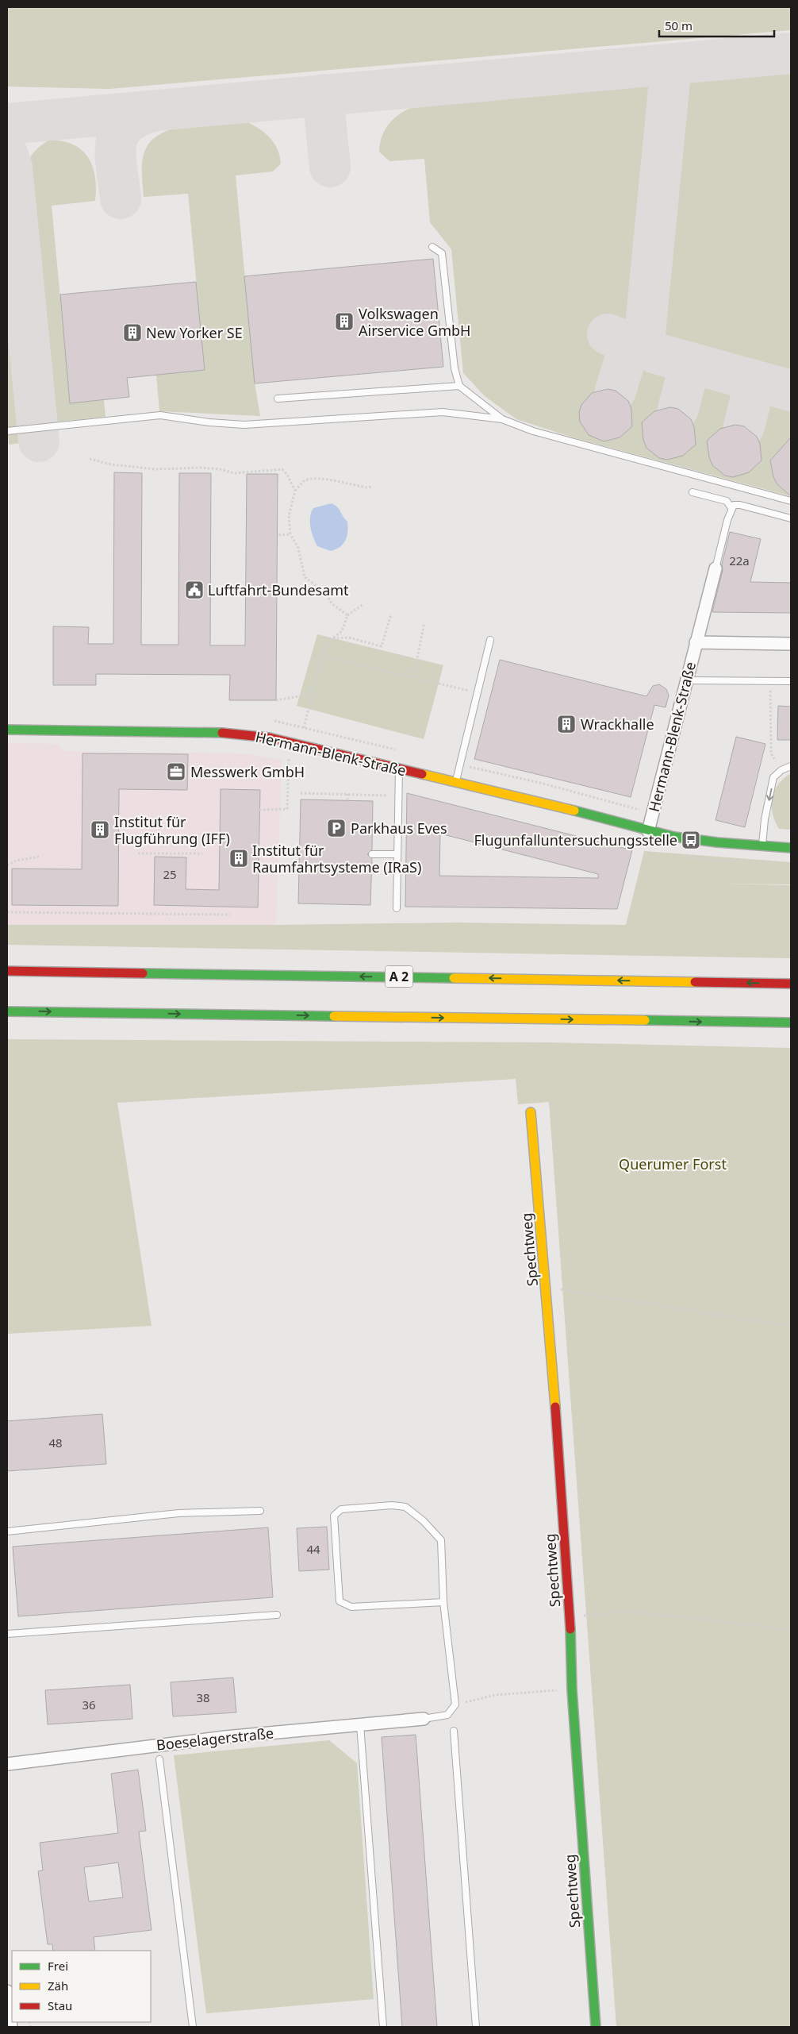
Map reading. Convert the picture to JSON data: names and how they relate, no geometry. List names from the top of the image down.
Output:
{
  "streets": {
    "main road": ["Hermann-Blenk-Straße", "A 2", "Spechtweg"],
    "street": ["Boeselagerstraße"]
  },
  "parks": ["Querumer Forst"],
  "places": {
    "building": [
      "Volkswagen Airservice GmbH",
      "New Yorker SE",
      "Wrackhalle",
      "Institut für Flugführung (IFF)",
      "Institut für Raumfahrtsysteme (IRaS)"
    ],
    "public building": ["Luftfahrt-Bundesamt"],
    "office": ["Messwerk GmbH"],
    "parking": ["Parkhaus Eves"],
    "bus stop": ["Flugunfalluntersuchungsstelle"]
  },
  "house_numbers": [
    "22a",
    "25",
    "48",
    "44",
    "38",
    "36"
  ],
  "legend": ["Frei", "Zäh", "Stau"],
  "scale_bar": "50 m"
}
